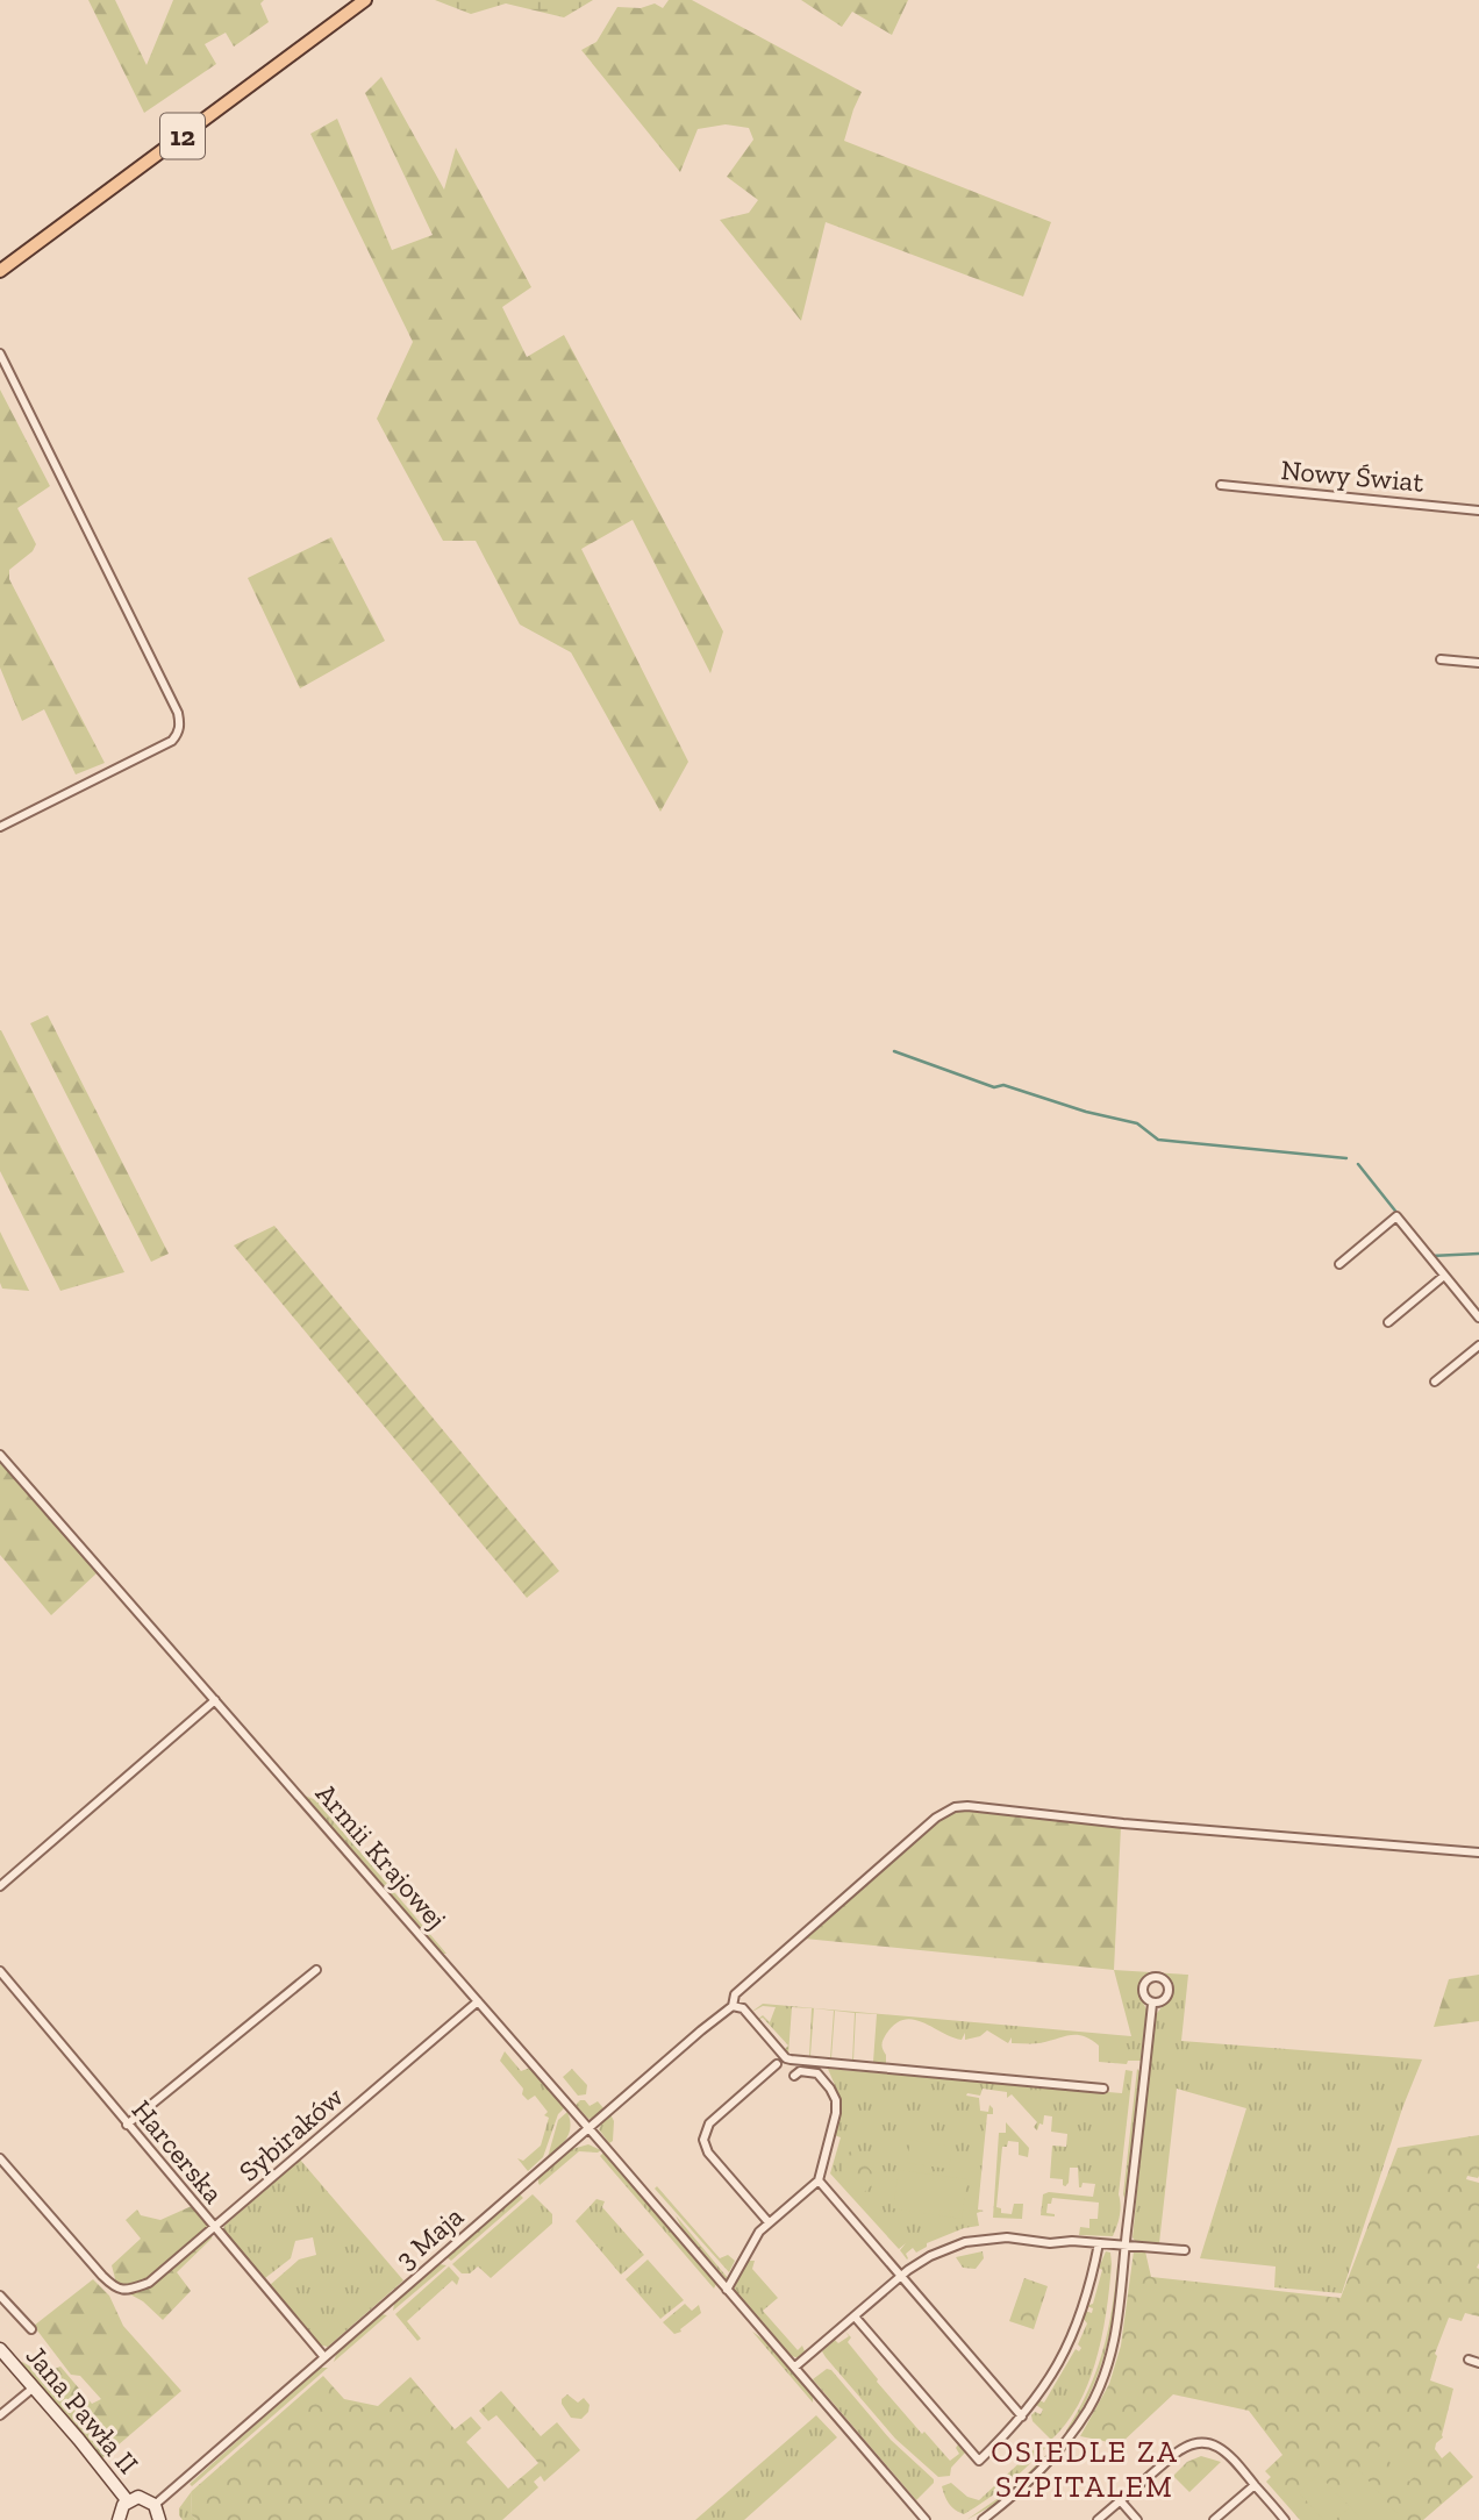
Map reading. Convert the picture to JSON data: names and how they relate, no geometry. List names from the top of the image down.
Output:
{
  "streets": {
    "main road": ["12", "Jana Pawła II"],
    "street": [
      "Nowy Świat",
      "Armii Krajowej",
      "Sybiraków",
      "Harcerska",
      "3 Maja"
    ]
  },
  "crossings": [
    ["Armii Krajowej", "Sybiraków"],
    ["Armii Krajowej", "3 Maja"],
    ["Sybiraków", "Harcerska"],
    ["Harcerska", "3 Maja"]
  ],
  "districts": ["OSIEDLE ZA SZPITALEM"]
}
